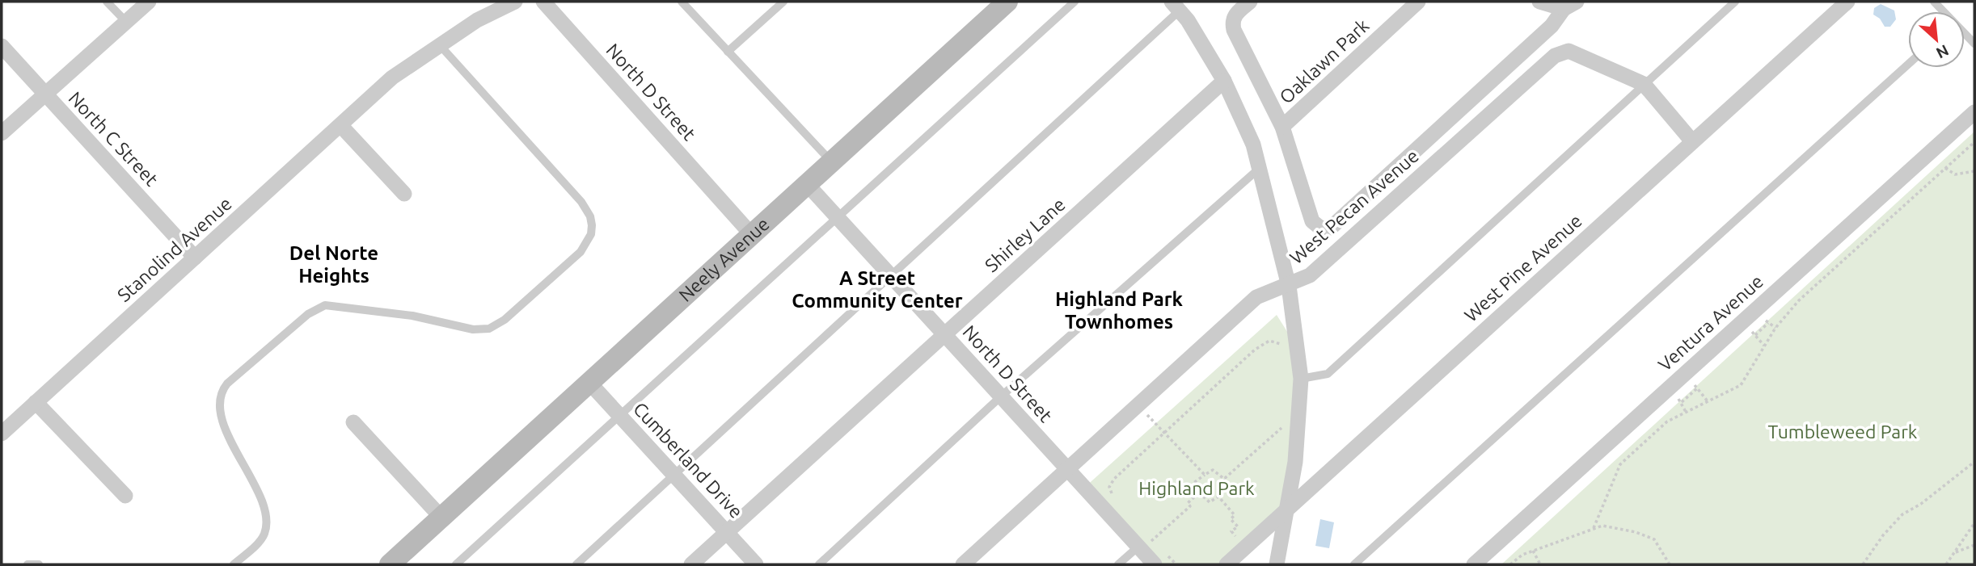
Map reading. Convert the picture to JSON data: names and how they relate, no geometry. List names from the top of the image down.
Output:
{
  "streets": {
    "street": [
      "Oaklawn Park",
      "North D Street",
      "North C Street",
      "West Pecan Avenue",
      "Shirley Lane",
      "Stanolind Avenue",
      "Neely Avenue",
      "West Pine Avenue",
      "Ventura Avenue",
      "Cumberland Drive"
    ]
  },
  "crossings": [
    ["North D Street", "West Pecan Avenue"],
    ["North D Street", "Shirley Lane"],
    ["North D Street", "Neely Avenue"],
    ["North C Street", "Stanolind Avenue"],
    ["Shirley Lane", "Cumberland Drive"],
    ["Neely Avenue", "Cumberland Drive"]
  ],
  "districts": ["Del Norte Heights", "A Street Community Center", "Highland Park Townhomes"],
  "parks": ["Tumbleweed Park", "Highland Park"],
  "north": "bottom right"
}
